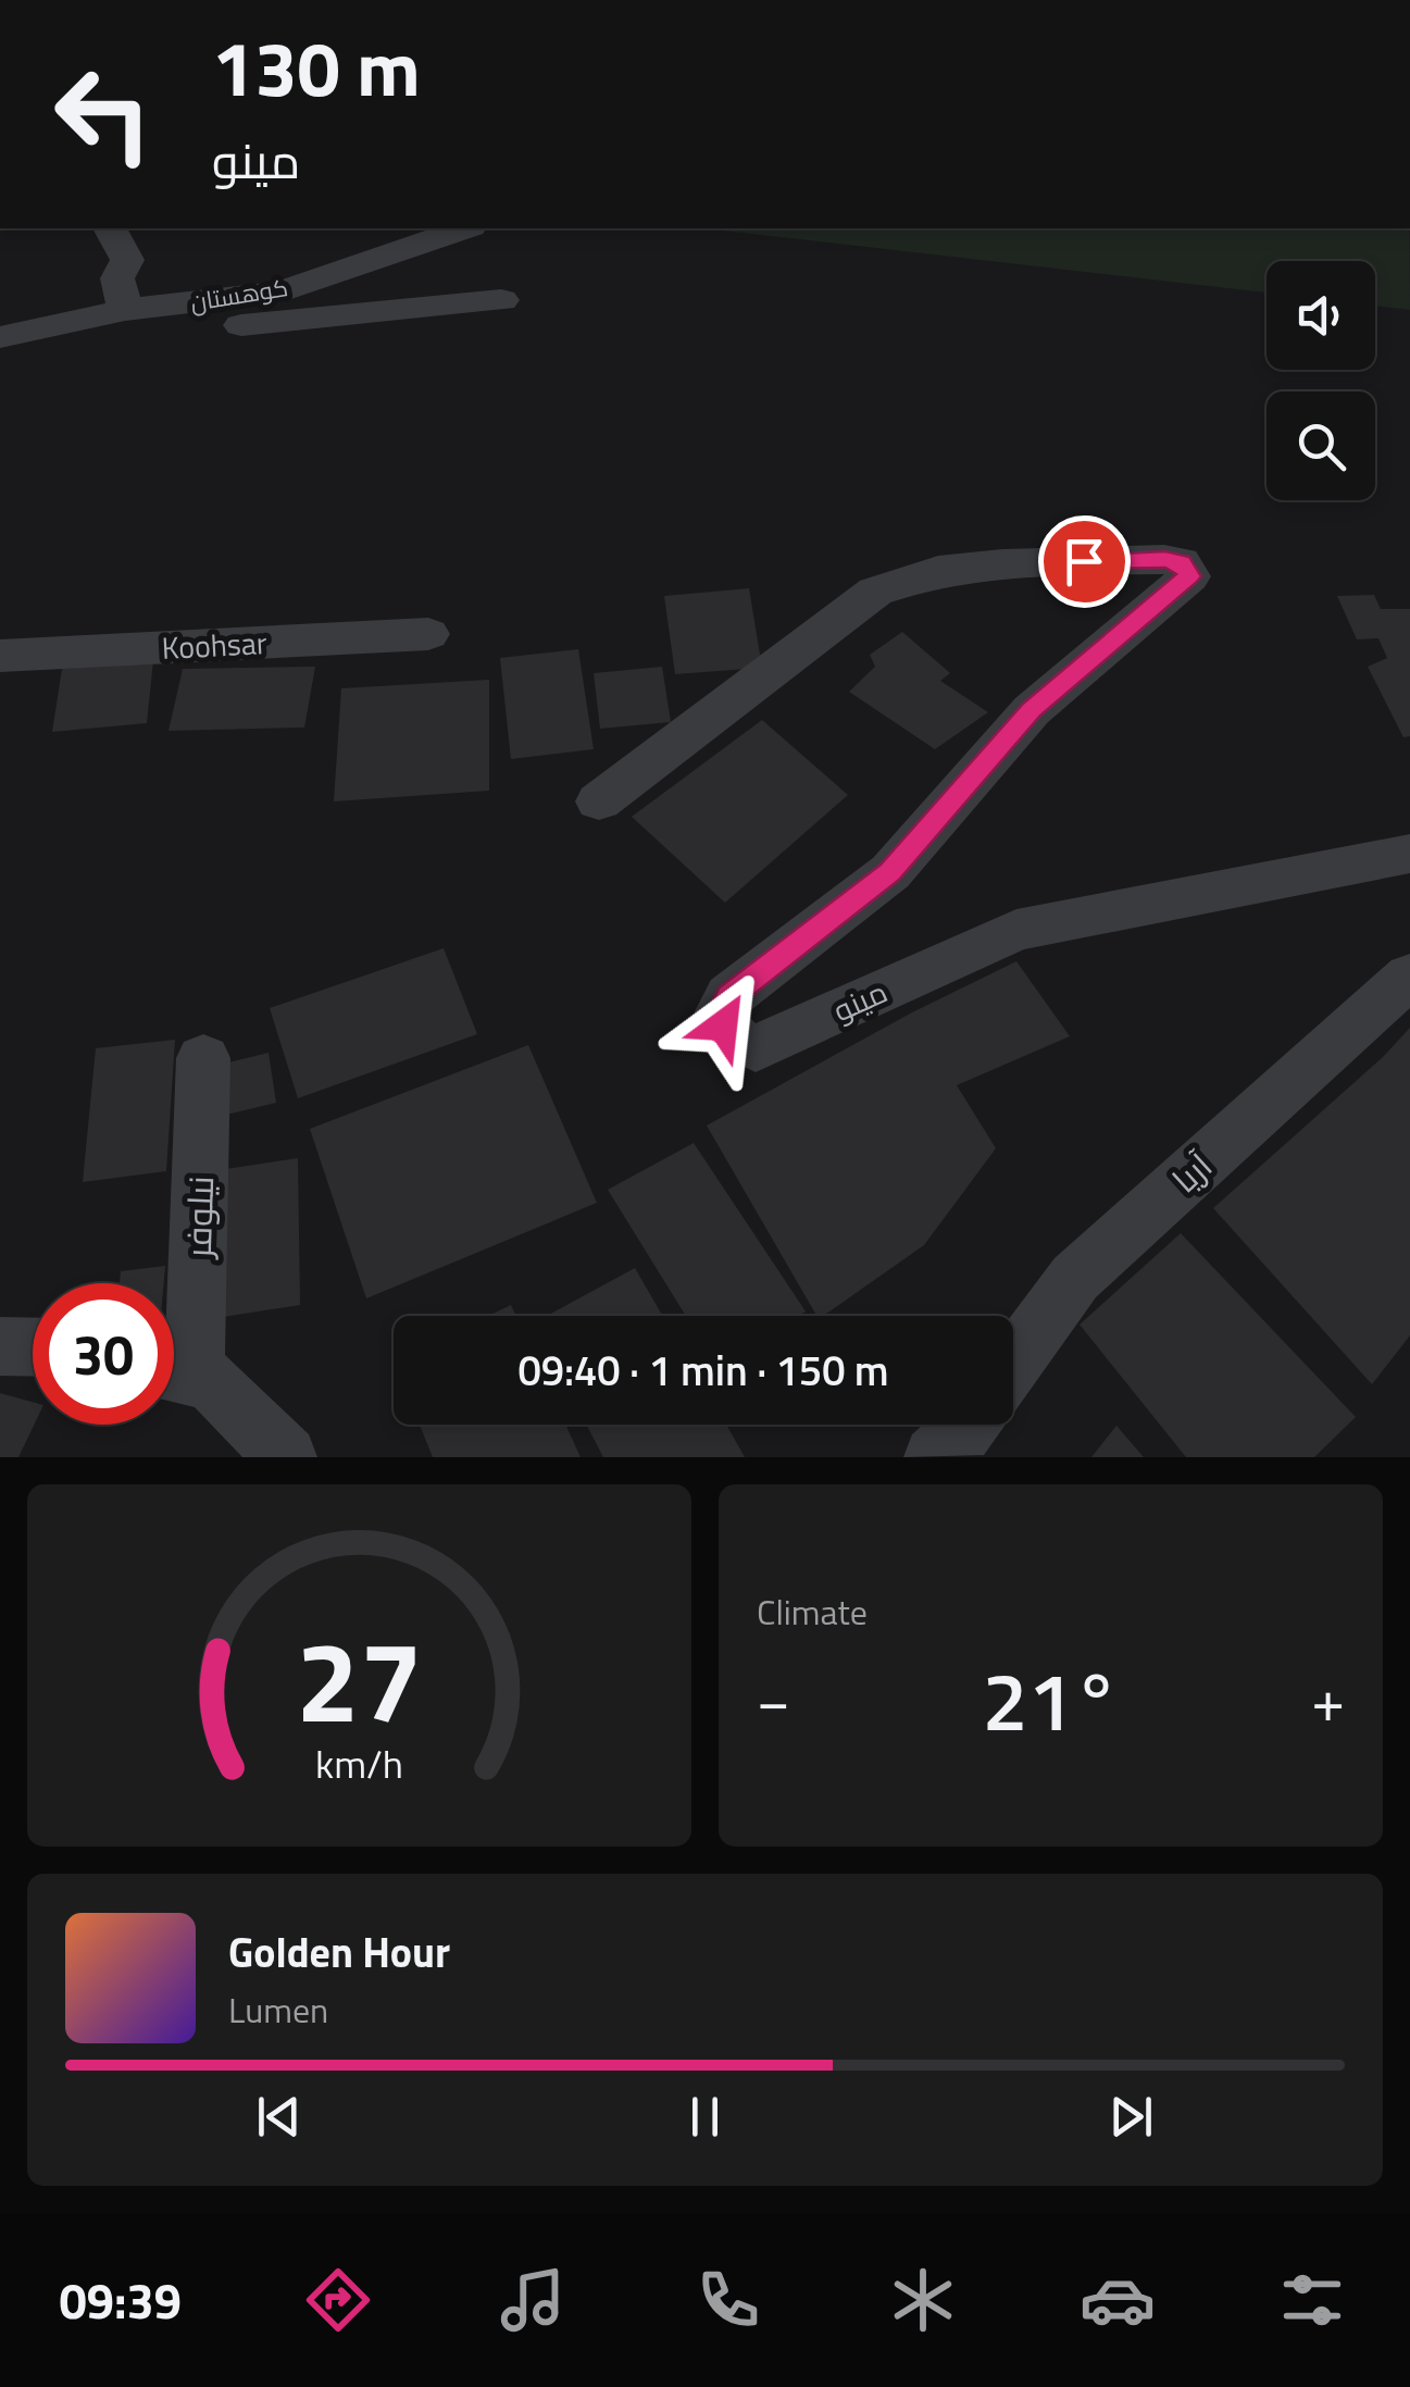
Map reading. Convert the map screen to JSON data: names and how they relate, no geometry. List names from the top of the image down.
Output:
{
  "streets": {
    "street": [
      "کوهستان",
      "Koohsar",
      "مینو",
      "آریا",
      "نیلوفر"
    ]
  },
  "page": {
    "turn": ["130 m", "مینو"],
    "limit": "30",
    "trip": "09:40 · 1 min · 150 m",
    "tile": "Climate",
    "heat": ["−", "21°", "+"],
    "song": ["Golden Hour", "Lumen"],
    "tabs": "09:39",
    "gauge": ["27", "km/h"]
  }
}
